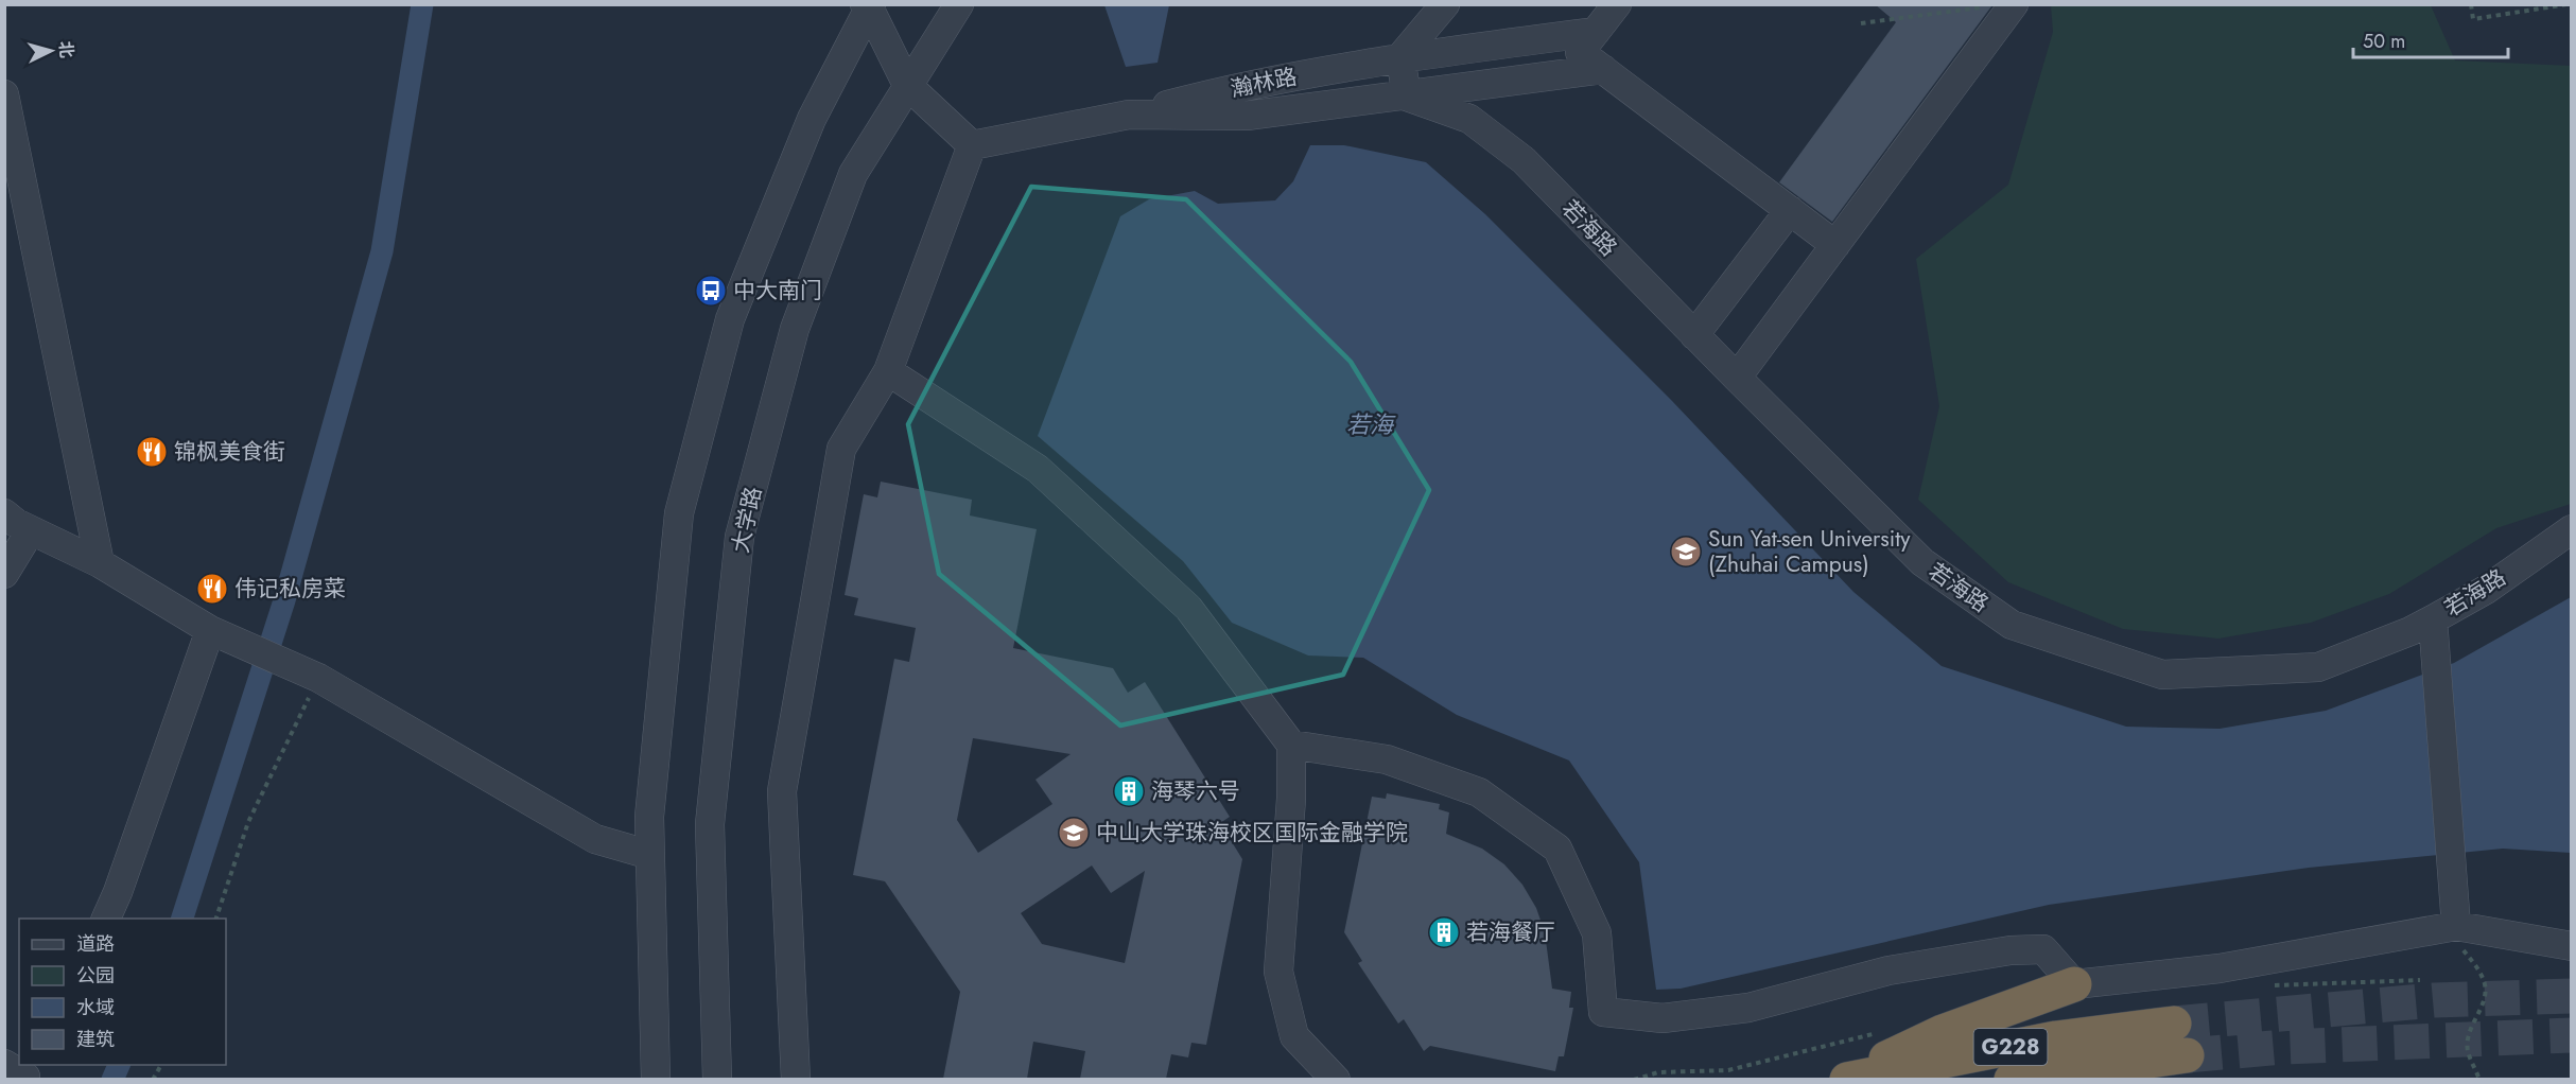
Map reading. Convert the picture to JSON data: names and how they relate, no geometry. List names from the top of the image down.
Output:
{
  "streets": {
    "highway": ["G228"],
    "street": ["瀚林路", "若海路", "大学路"]
  },
  "water": ["若海"],
  "places": {
    "bus stop": ["中大南门"],
    "restaurant": ["锦枫美食街", "伟记私房菜"],
    "school or university": ["Sun Yat-sen University (Zhuhai Campus)", "中山大学珠海校区国际金融学院"],
    "building": ["海琴六号", "若海餐厅"]
  },
  "legend": [
    "道路",
    "公园",
    "水域",
    "建筑"
  ],
  "scale_bar": "50 m",
  "north": "right"
}
